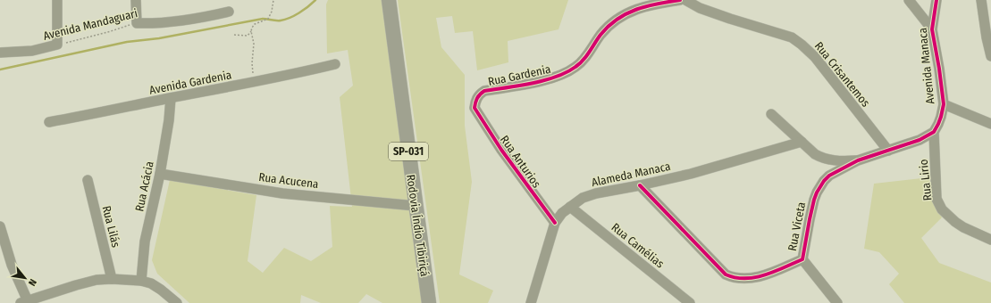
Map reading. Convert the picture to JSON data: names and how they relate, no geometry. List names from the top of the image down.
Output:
{
  "streets": {
    "highway": ["SP-031", "Rodovia Índio Tibiriçá"],
    "street": [
      "Avenida Mandaguari",
      "Avenida Manaca",
      "Rua Crisantemos",
      "Rua Gardenia",
      "Avenida Gardenia",
      "Rua Anturios",
      "Alameda Manaca",
      "Rua Acucena",
      "Rua Lirio",
      "Rua Acácia",
      "Rua Lilás",
      "Rua Viceta",
      "Rua Camélias"
    ]
  },
  "crossings": [
    ["Avenida Manaca", "Rua Lirio"],
    ["Rua Gardenia", "Rua Anturios"],
    ["Avenida Gardenia", "Rua Acácia"],
    ["Rua Anturios", "Alameda Manaca"],
    ["Alameda Manaca", "Rua Viceta"],
    ["Alameda Manaca", "Rua Camélias"],
    ["Rua Acucena", "Rua Acácia"],
    ["Rua Acucena", "Rodovia Índio Tibiriçá"]
  ],
  "north": "bottom right"
}
